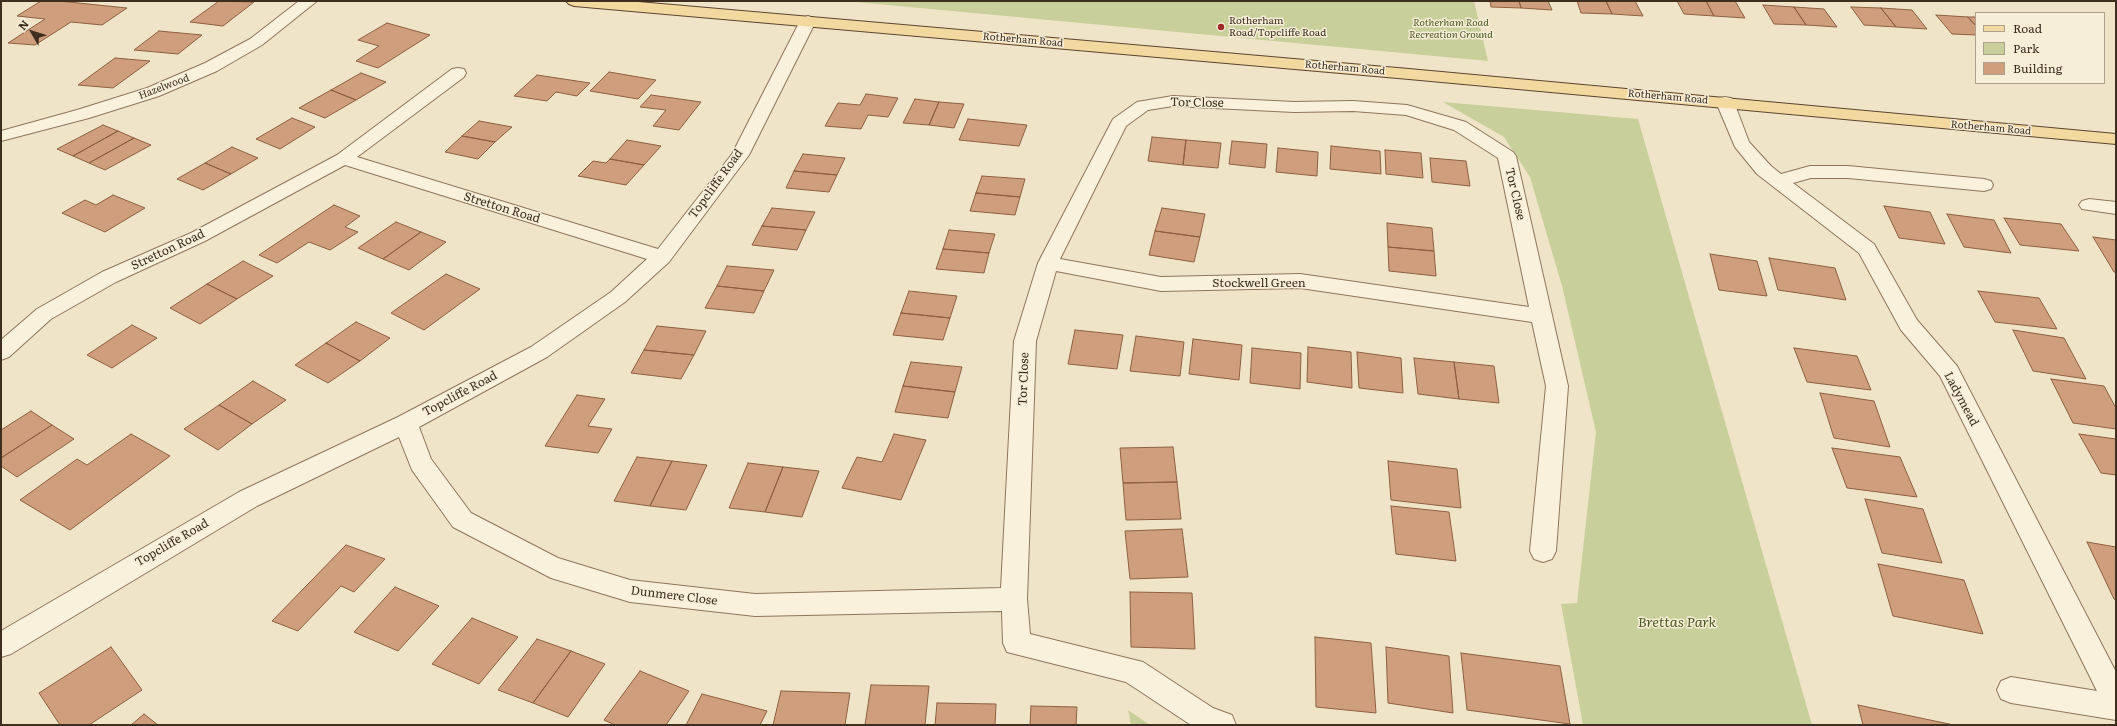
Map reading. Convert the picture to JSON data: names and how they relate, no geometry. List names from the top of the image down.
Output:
{
  "streets": {
    "main road": ["Rotherham Road"],
    "street": [
      "Hazelwood",
      "Tor Close",
      "Topcliffe Road",
      "Stretton Road",
      "Stockwell Green",
      "Ladymead",
      "Dunmere Close"
    ]
  },
  "crossings": [
    ["Rotherham Road", "Topcliffe Road"],
    ["Rotherham Road", "Ladymead"],
    ["Tor Close", "Stockwell Green"],
    ["Tor Close", "Dunmere Close"],
    ["Topcliffe Road", "Stretton Road"],
    ["Topcliffe Road", "Dunmere Close"]
  ],
  "parks": ["Rotherham Road Recreation Ground", "Brettas Park"],
  "places": ["Rotherham Road/Topcliffe Road"],
  "legend": ["Road", "Park", "Building"],
  "north": "top left"
}
